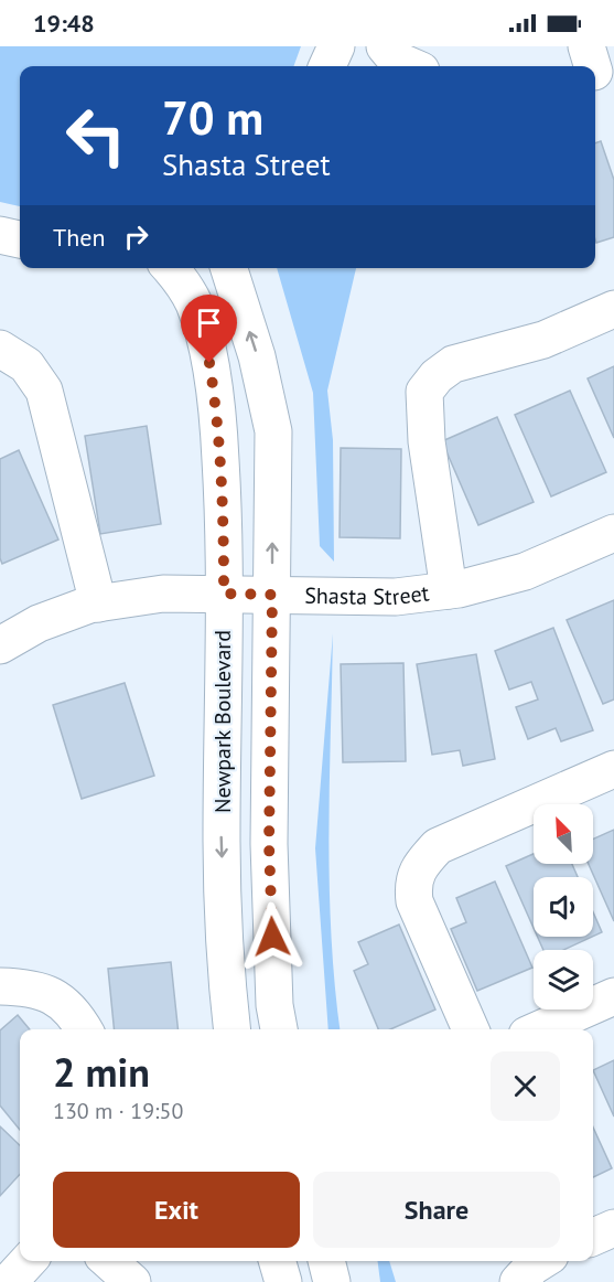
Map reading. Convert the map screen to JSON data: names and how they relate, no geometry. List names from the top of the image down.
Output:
{
  "streets": {
    "street": ["Shasta Street", "Newpark Boulevard"]
  },
  "crossings": [
    ["Shasta Street", "Newpark Boulevard"]
  ],
  "north": "top left",
  "page": {
    "status": "19:48",
    "turn": ["70 m", "Shasta Street"],
    "then": "Then",
    "heading": ["2 min", "130 m · 19:50"],
    "buttons": ["Exit", "Share"]
  }
}
